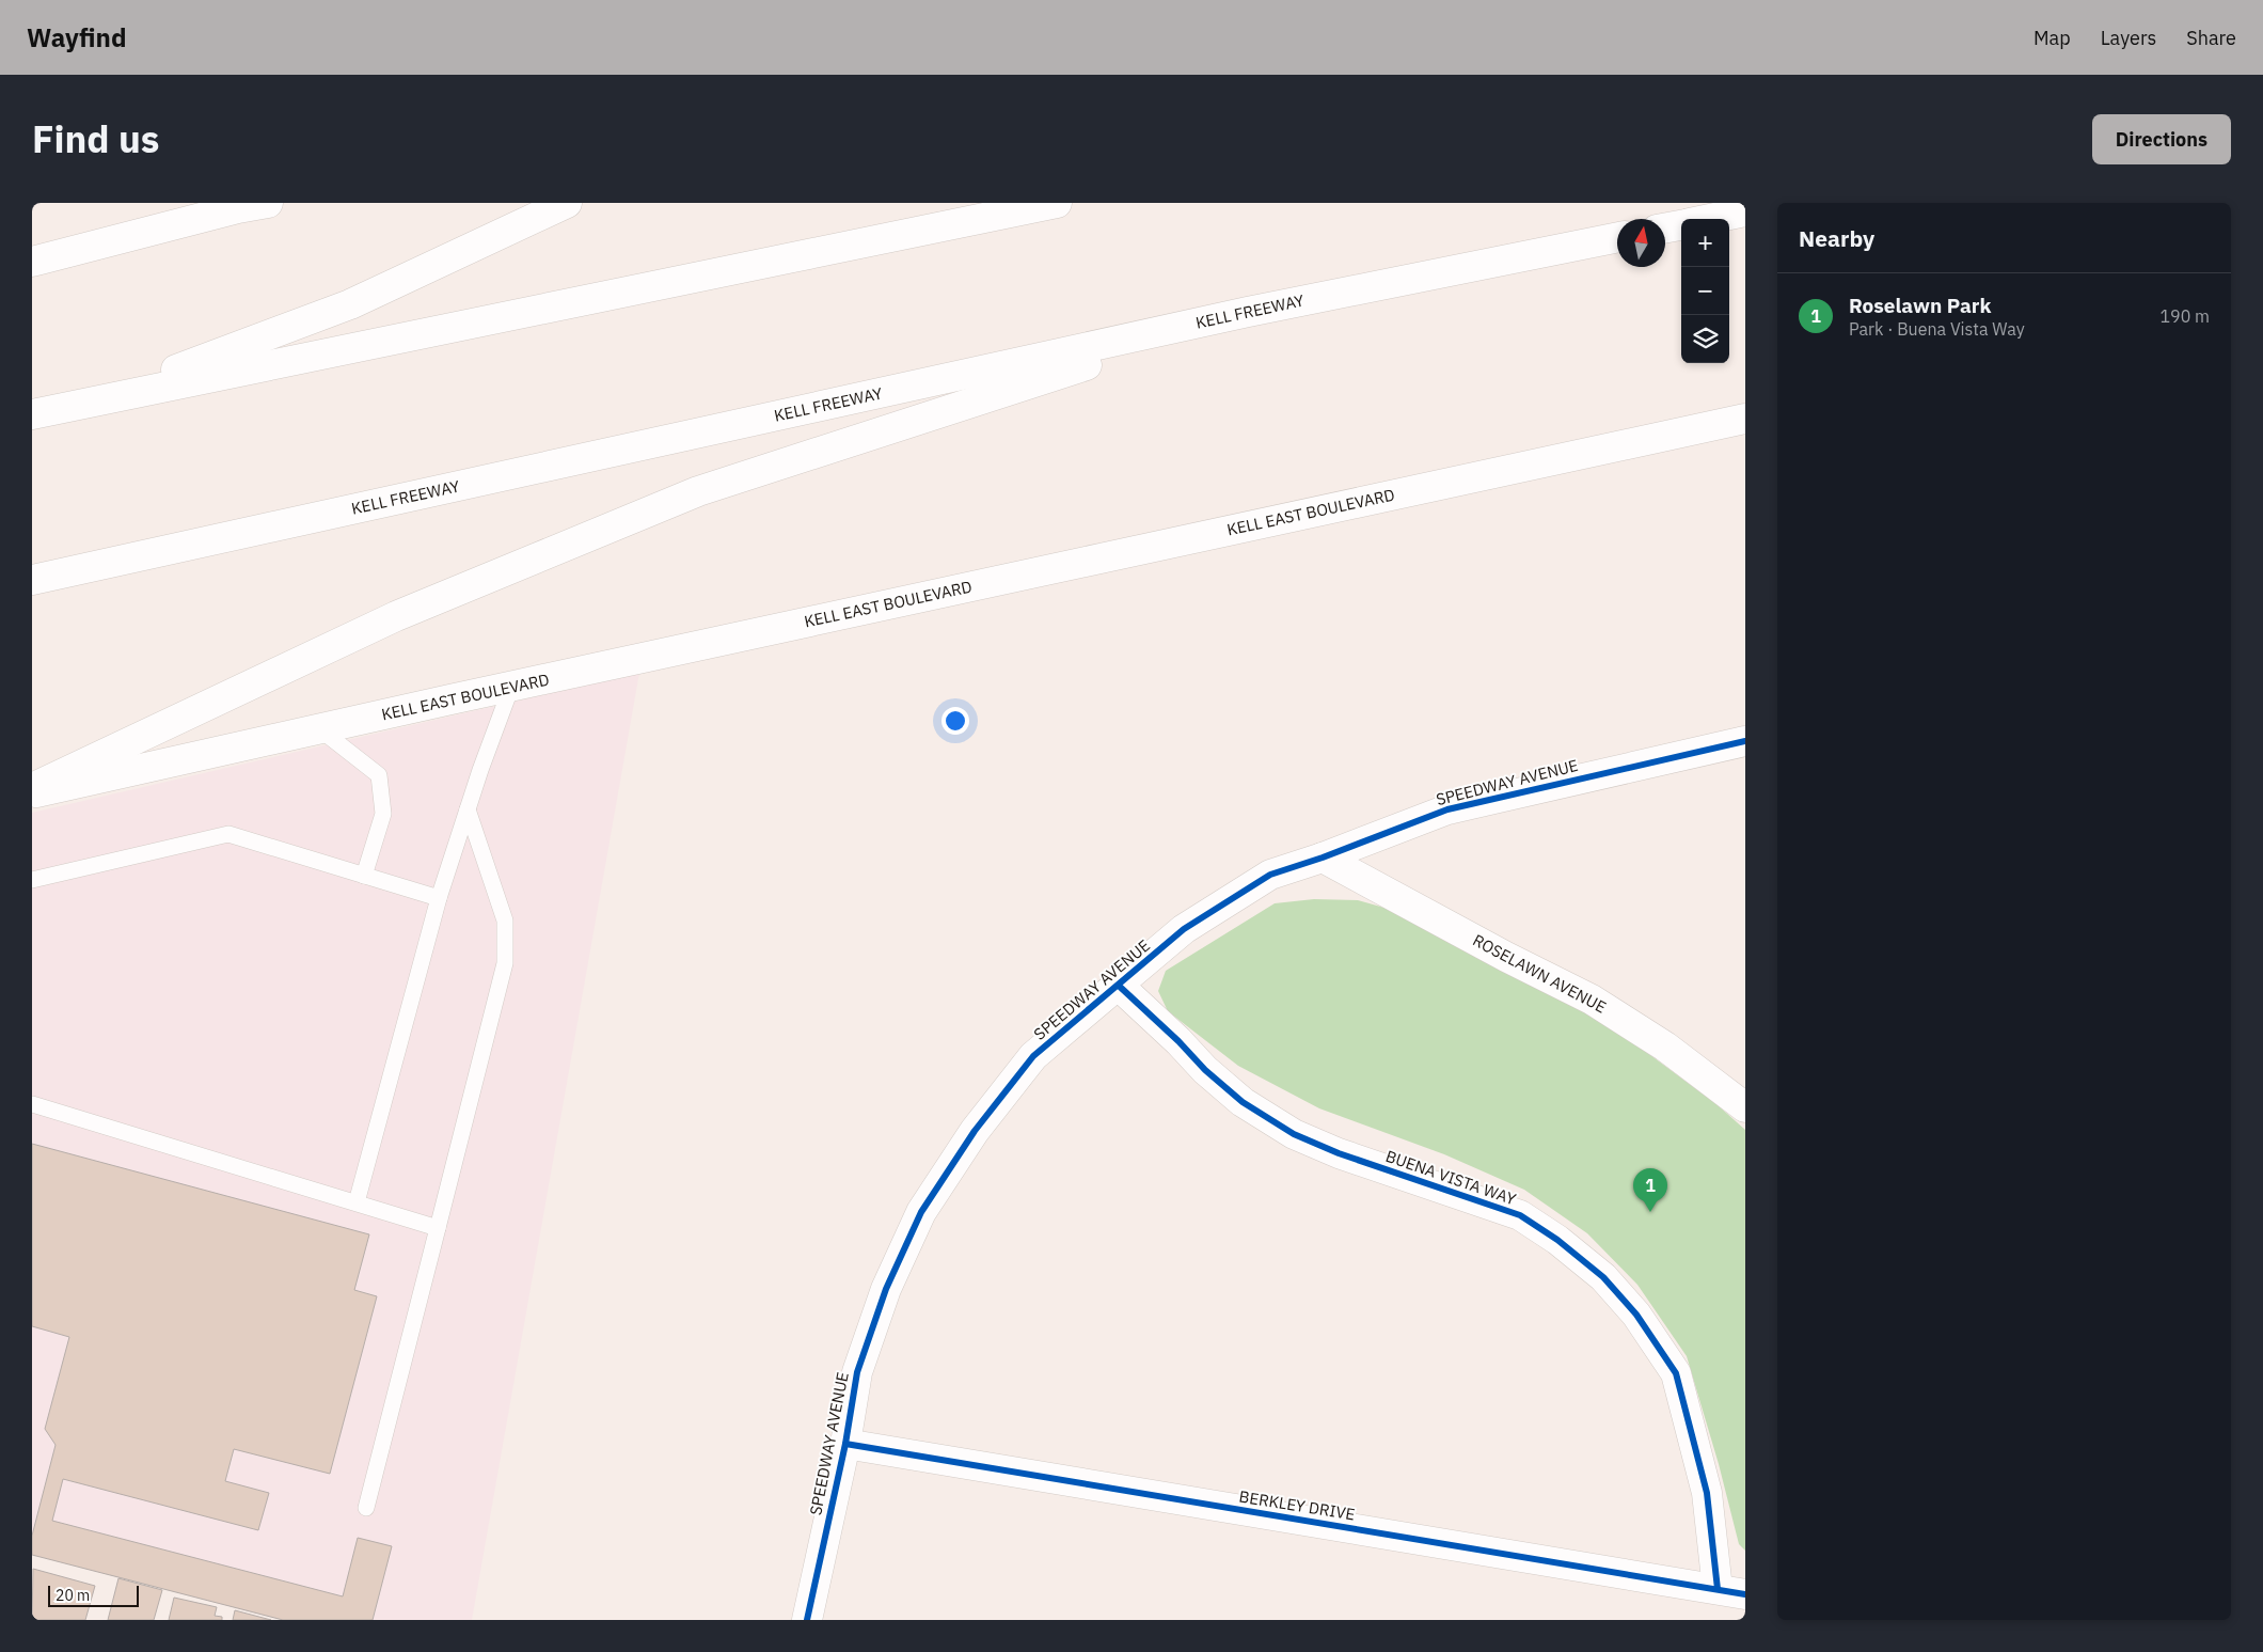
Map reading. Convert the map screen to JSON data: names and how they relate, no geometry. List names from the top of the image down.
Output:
{
  "streets": {
    "main road": [
      "KELL FREEWAY",
      "KELL EAST BOULEVARD",
      "SPEEDWAY AVENUE",
      "ROSELAWN AVENUE",
      "BUENA VISTA WAY",
      "BERKLEY DRIVE"
    ]
  },
  "crossings": [
    ["SPEEDWAY AVENUE", "ROSELAWN AVENUE"],
    ["SPEEDWAY AVENUE", "BUENA VISTA WAY"],
    ["SPEEDWAY AVENUE", "BERKLEY DRIVE"],
    ["BUENA VISTA WAY", "BERKLEY DRIVE"]
  ],
  "scale_bar": "20 m",
  "north": "top",
  "page": {
    "header": "Wayfind",
    "nav": ["Map", "Layers", "Share"],
    "title": "Find us",
    "buttons": "Directions",
    "heading": "Nearby",
    "map_buttons": ["+", "−"],
    "list": [
      {
        "mark": "1",
        "name": "Roselawn Park",
        "note": "Park · Buena Vista Way",
        "value": "190 m"
      }
    ],
    "pins": "1",
    "scale": "20 m"
  }
}
